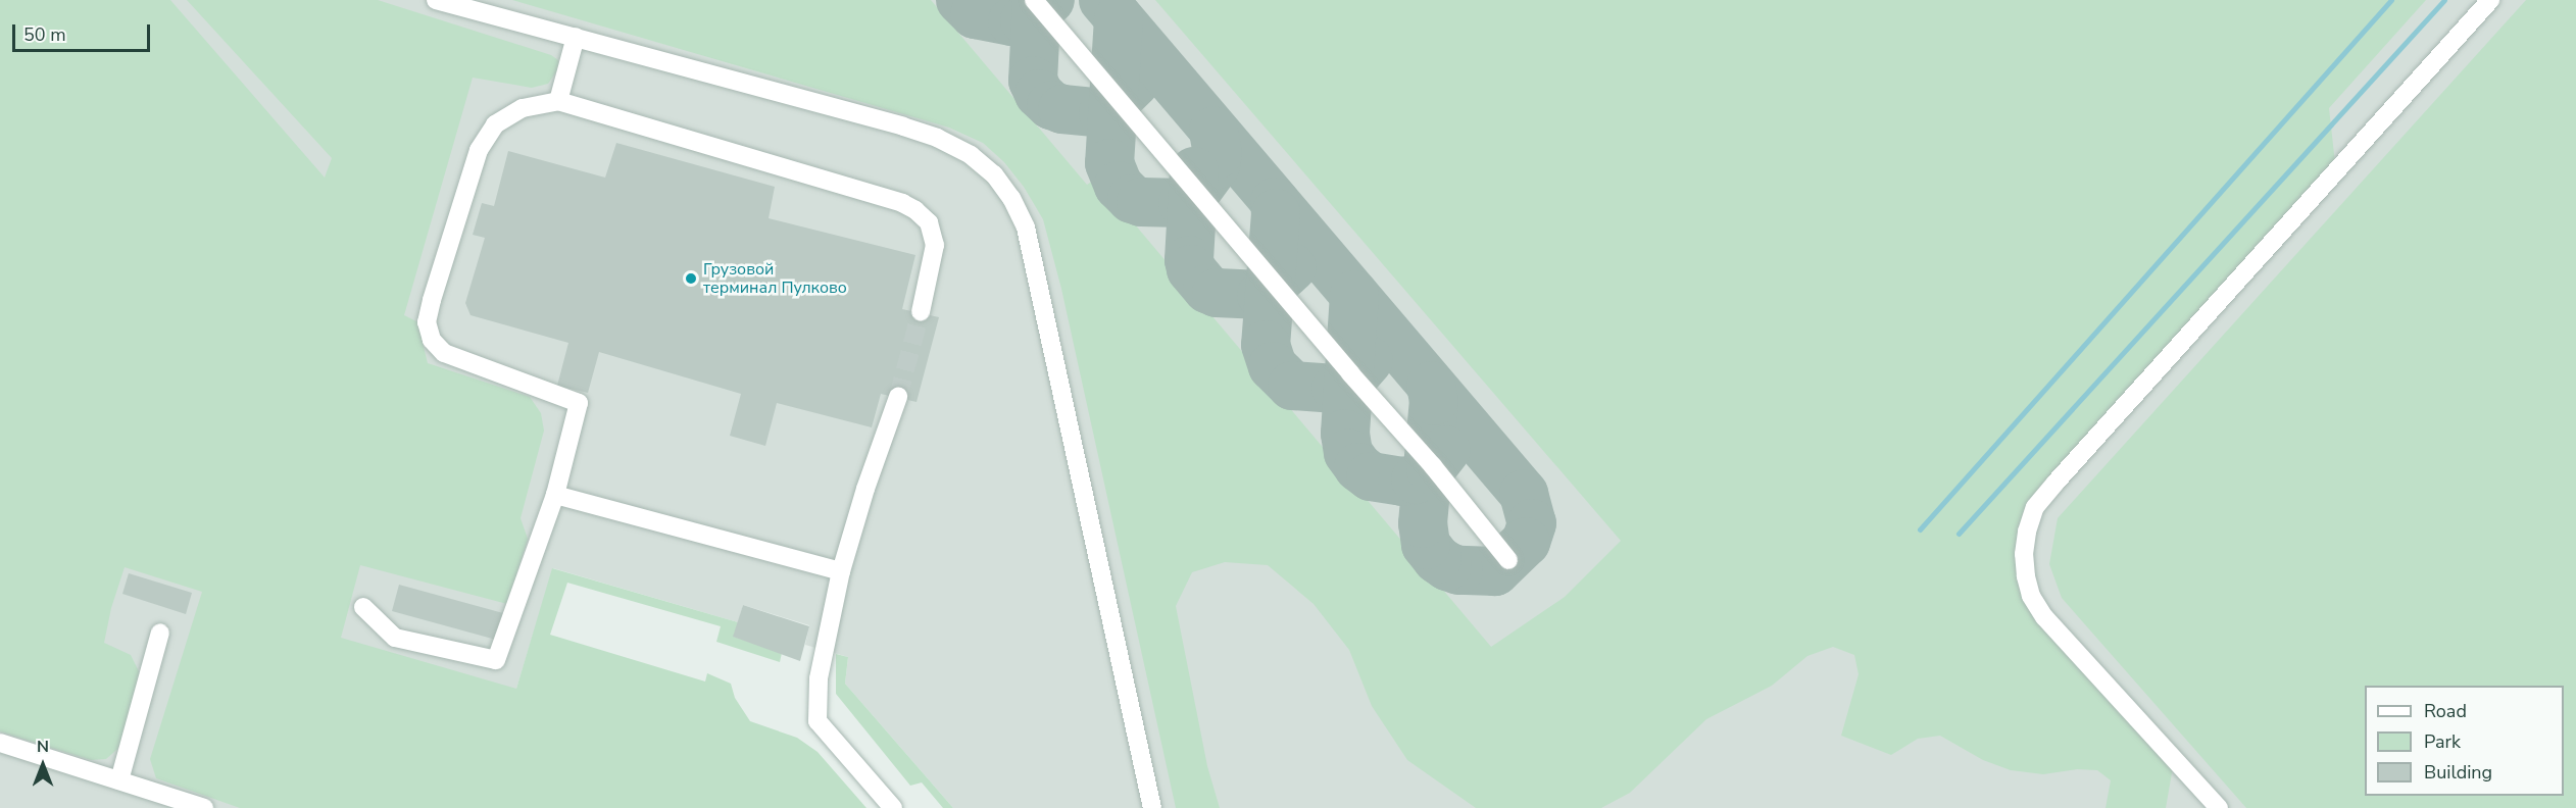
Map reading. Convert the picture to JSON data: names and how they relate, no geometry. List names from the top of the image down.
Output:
{
  "places": ["Грузовой терминал Пулково"],
  "legend": ["Road", "Park", "Building"],
  "scale_bar": "50 m",
  "north": "top"
}
